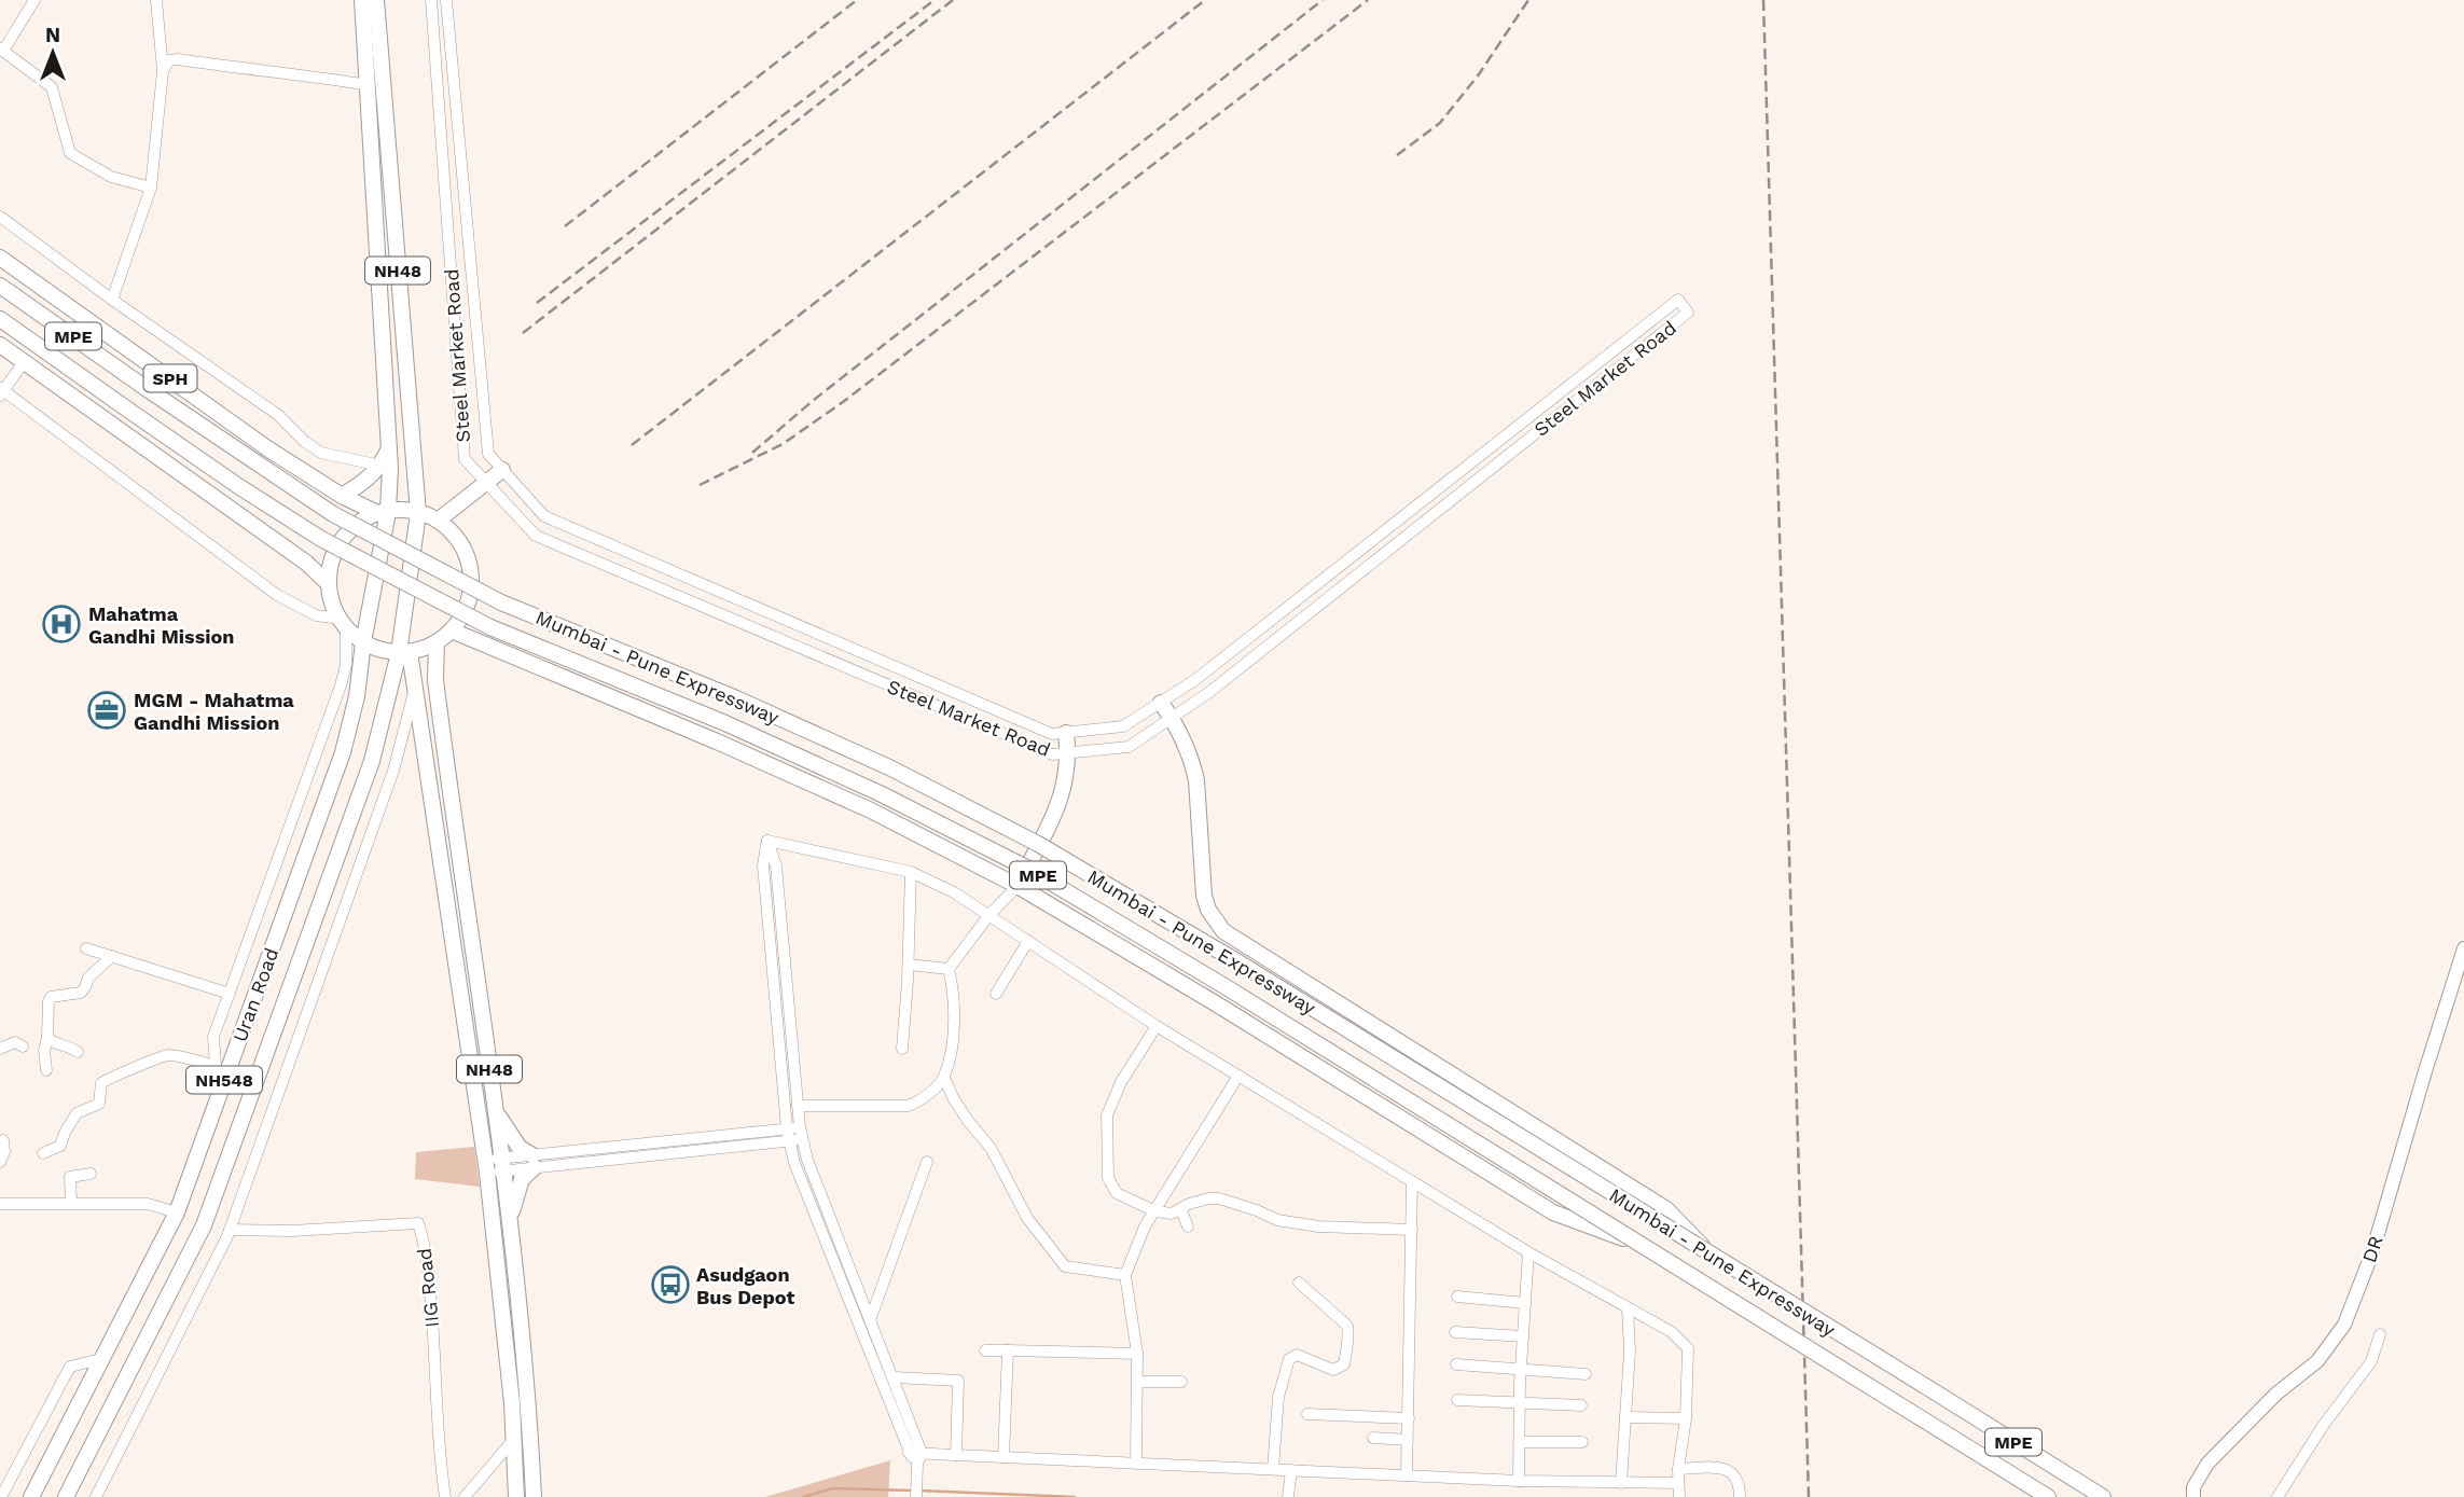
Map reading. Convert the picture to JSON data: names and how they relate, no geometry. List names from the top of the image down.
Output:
{
  "streets": {
    "highway": [
      "NH48",
      "MPE",
      "SPH",
      "Mumbai - Pune Expressway",
      "Uran Road",
      "NH548"
    ],
    "main road": ["DR"],
    "street": ["Steel Market Road", "IIG Road"]
  },
  "crossings": [
    ["NH48", "SPH"],
    ["NH48", "Uran Road"],
    ["SPH", "Uran Road"]
  ],
  "places": {
    "hospital": ["Mahatma Gandhi Mission"],
    "office": ["MGM - Mahatma Gandhi Mission"],
    "bus stop": ["Asudgaon Bus Depot"]
  },
  "north": "top"
}
